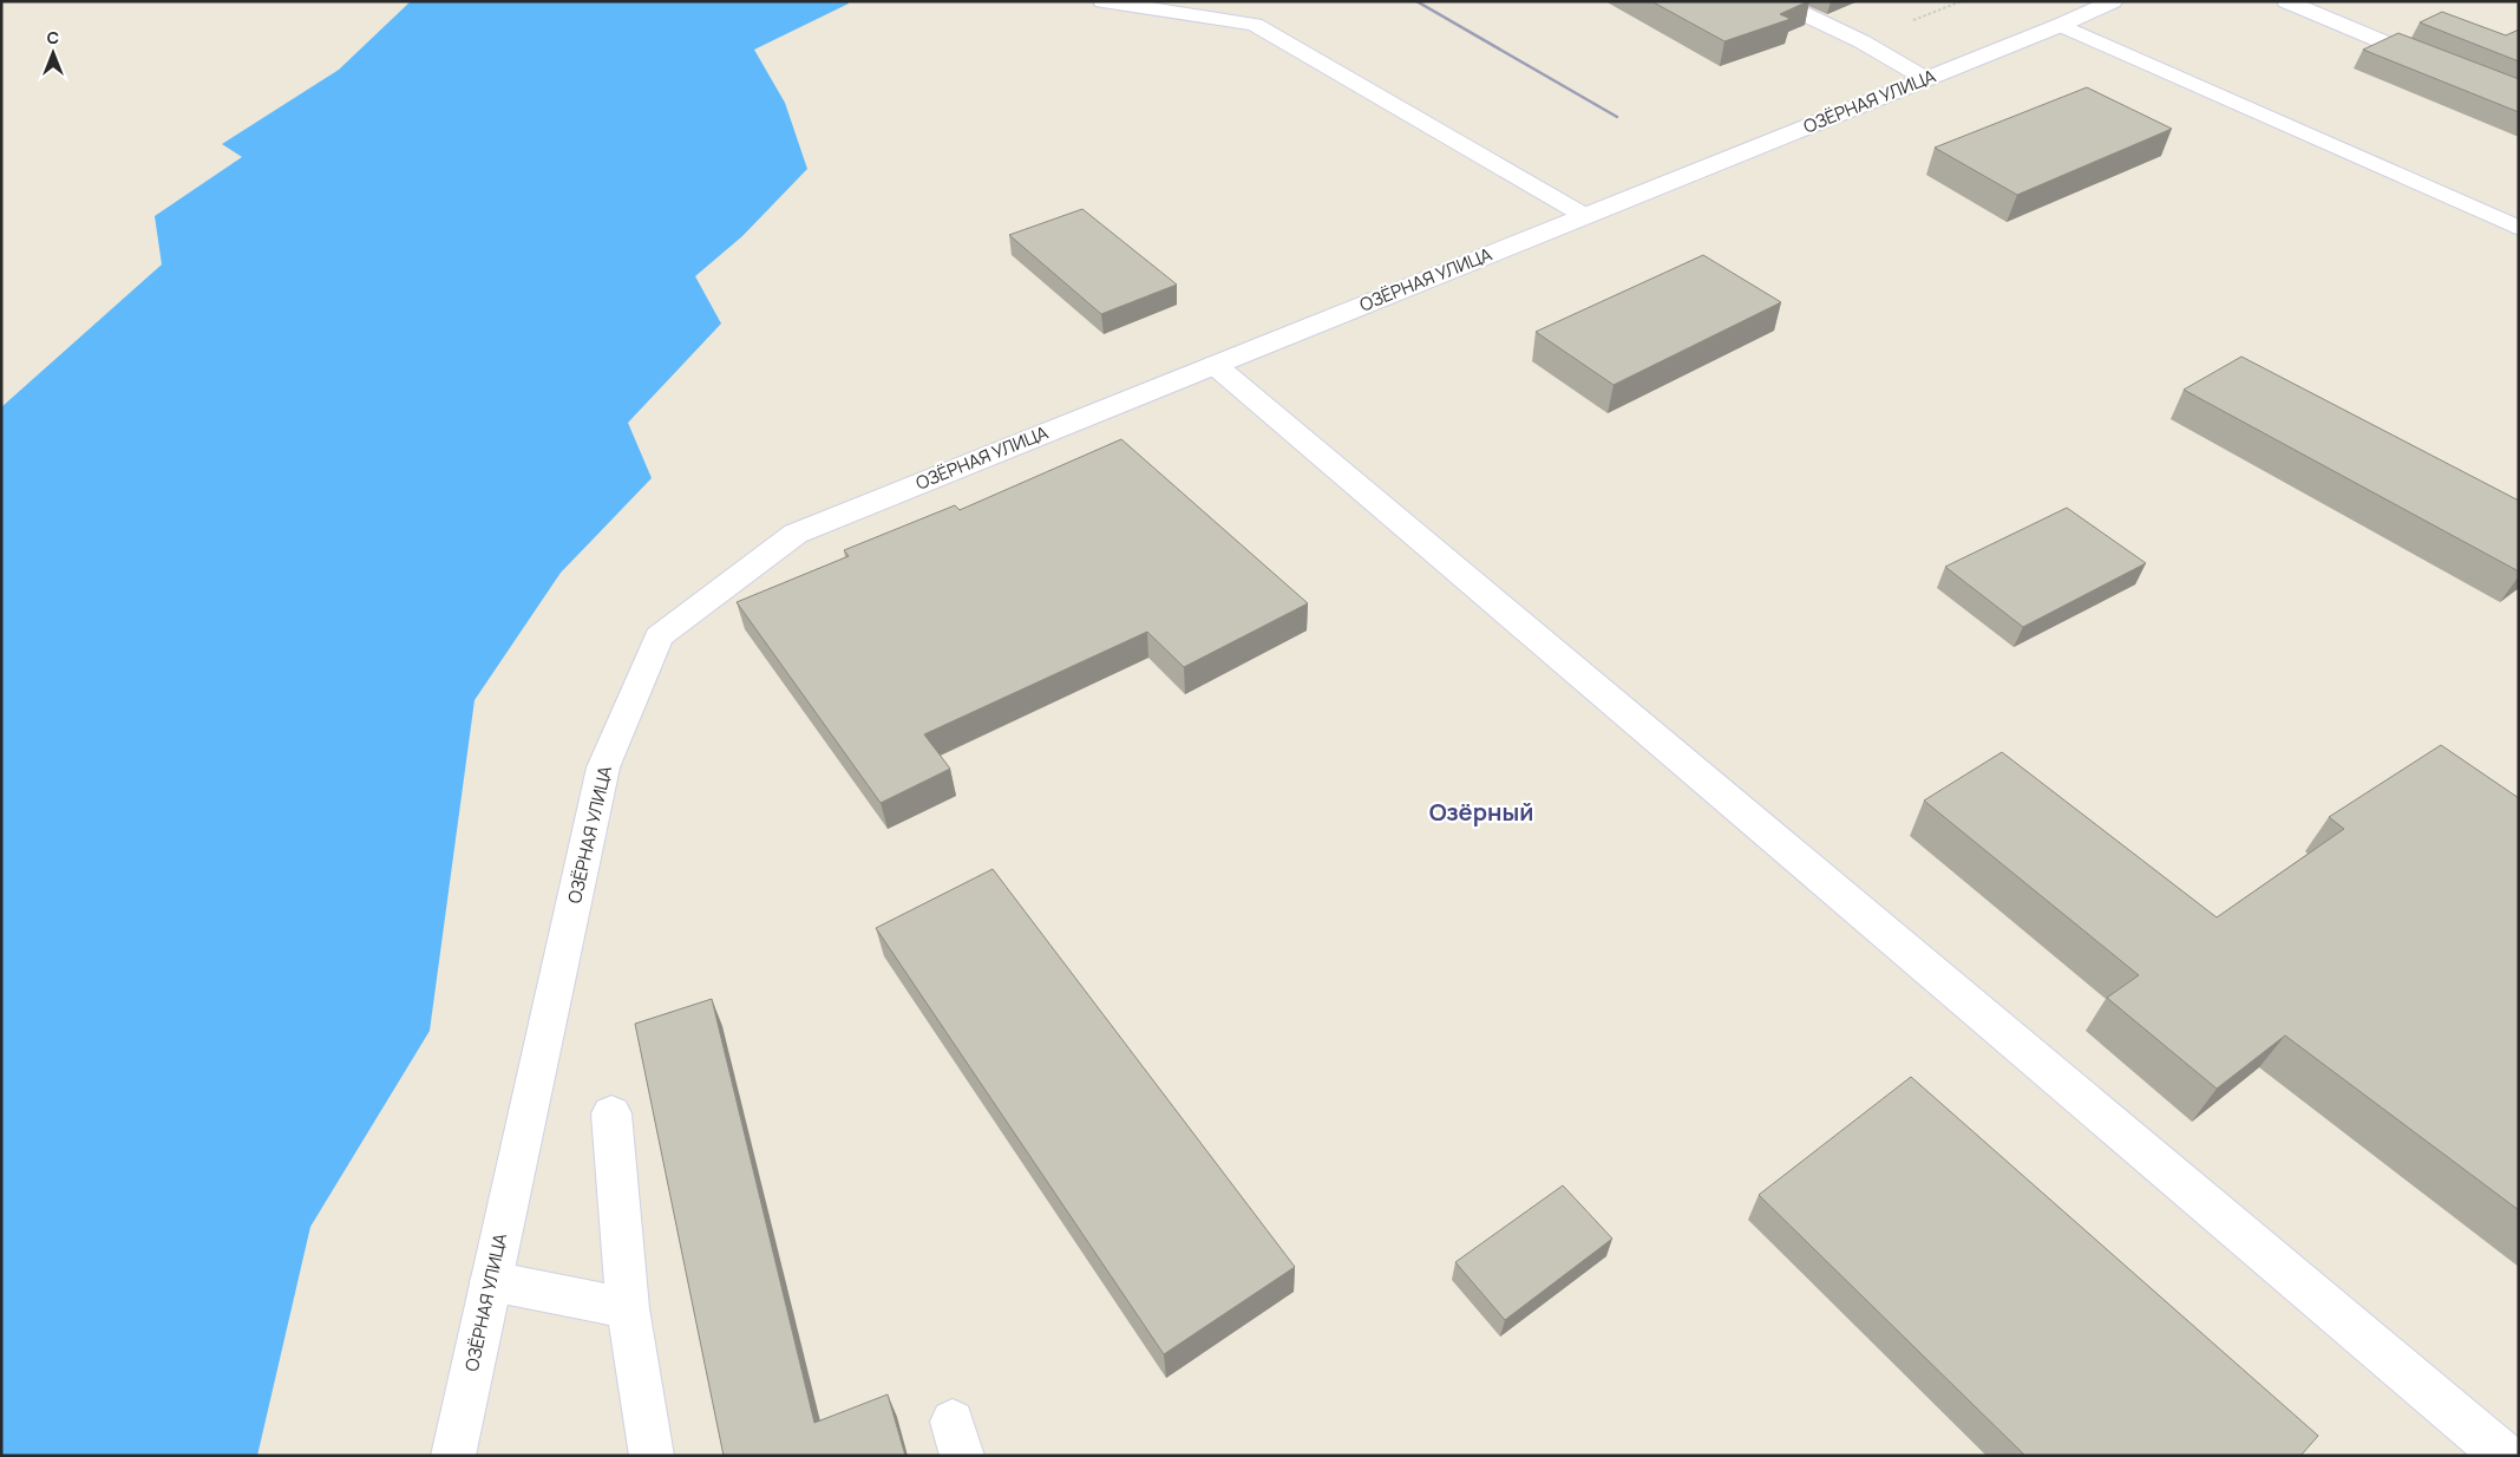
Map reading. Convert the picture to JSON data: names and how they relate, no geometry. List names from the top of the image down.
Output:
{
  "streets": {
    "street": ["ОЗЁРНАЯ УЛИЦА"]
  },
  "districts": ["Озёрный"],
  "north": "top"
}
